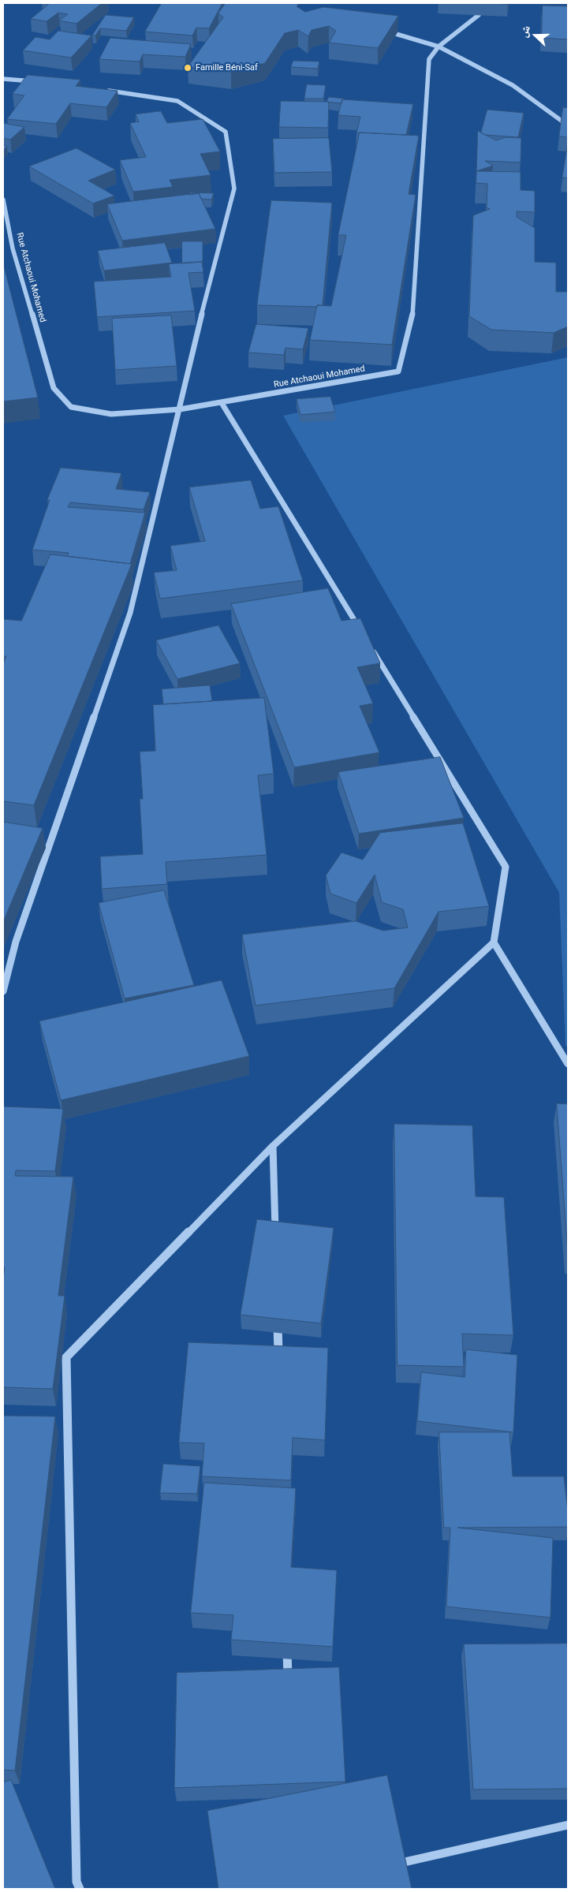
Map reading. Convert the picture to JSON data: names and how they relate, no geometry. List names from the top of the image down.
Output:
{
  "streets": {
    "street": ["Rue Atchaoui Mohamed"]
  },
  "places": ["Famille Béni-Saf"],
  "north": "left"
}
